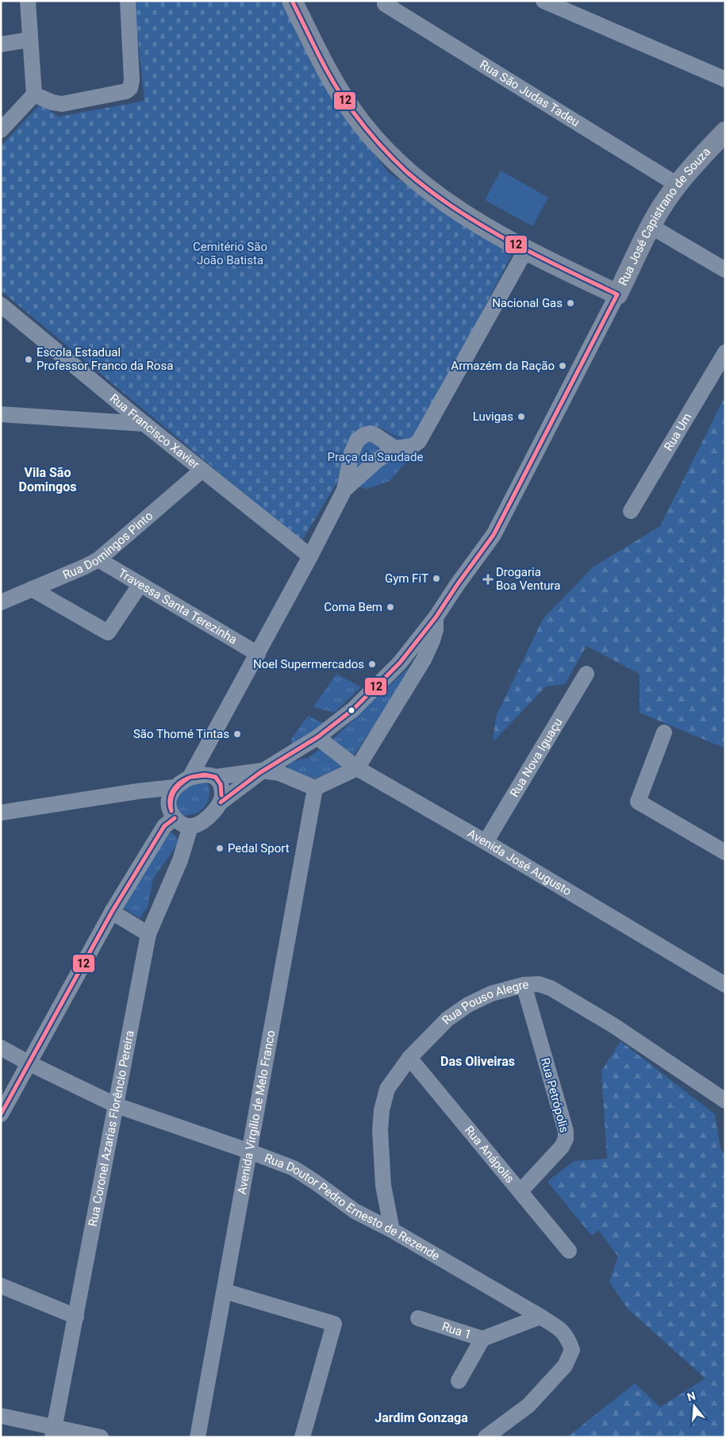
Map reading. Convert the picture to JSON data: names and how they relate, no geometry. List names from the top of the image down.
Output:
{
  "streets": {
    "main road": ["Rua José Capistrano de Souza"],
    "street": [
      "Rua São Judas Tadeu",
      "Rua Francisco Xavier",
      "Rua Um",
      "Rua Domingos Pinto",
      "Travessa Santa Terezinha",
      "Rua Nova Iguaçu",
      "Avenida José Augusto",
      "Rua Pouso Alegre",
      "Rua Petrópolis",
      "Avenida Virgílio de Melo Franco",
      "Rua Coronel Azarias Florêncio Pereira",
      "Rua Anápolis",
      "Rua Doutor Pedro Ernesto de Rezende",
      "Rua 1"
    ]
  },
  "crossings": [
    ["Rua São Judas Tadeu", "Rua José Capistrano de Souza"],
    ["Rua José Capistrano de Souza", "Avenida José Augusto"],
    ["Rua José Capistrano de Souza", "Avenida Virgílio de Melo Franco"],
    ["Rua José Capistrano de Souza", "Rua Coronel Azarias Florêncio Pereira"],
    ["Rua Francisco Xavier", "Rua Domingos Pinto"],
    ["Rua Domingos Pinto", "Travessa Santa Terezinha"],
    ["Rua Nova Iguaçu", "Avenida José Augusto"],
    ["Rua Pouso Alegre", "Rua Petrópolis"],
    ["Rua Pouso Alegre", "Rua Anápolis"],
    ["Rua Pouso Alegre", "Rua Doutor Pedro Ernesto de Rezende"],
    ["Rua Petrópolis", "Rua Anápolis"],
    ["Avenida Virgílio de Melo Franco", "Rua Doutor Pedro Ernesto de Rezende"],
    ["Rua Coronel Azarias Florêncio Pereira", "Rua Doutor Pedro Ernesto de Rezende"],
    ["Rua Doutor Pedro Ernesto de Rezende", "Rua 1"]
  ],
  "districts": ["Vila São Domingos", "Das Oliveiras", "Jardim Gonzaga"],
  "parks": ["Cemitério São João Batista", "Praça da Saudade"],
  "places": {
    "other": [
      "Nacional Gas",
      "Escola Estadual Professor Franco da Rosa",
      "Armazém da Ração",
      "Luvigas",
      "Gym FiT",
      "Coma Bem",
      "Noel Supermercados",
      "São Thomé Tintas",
      "Pedal Sport"
    ],
    "health": ["Drogaria Boa Ventura"]
  },
  "lines": ["transit line 12"],
  "north": "top"
}
